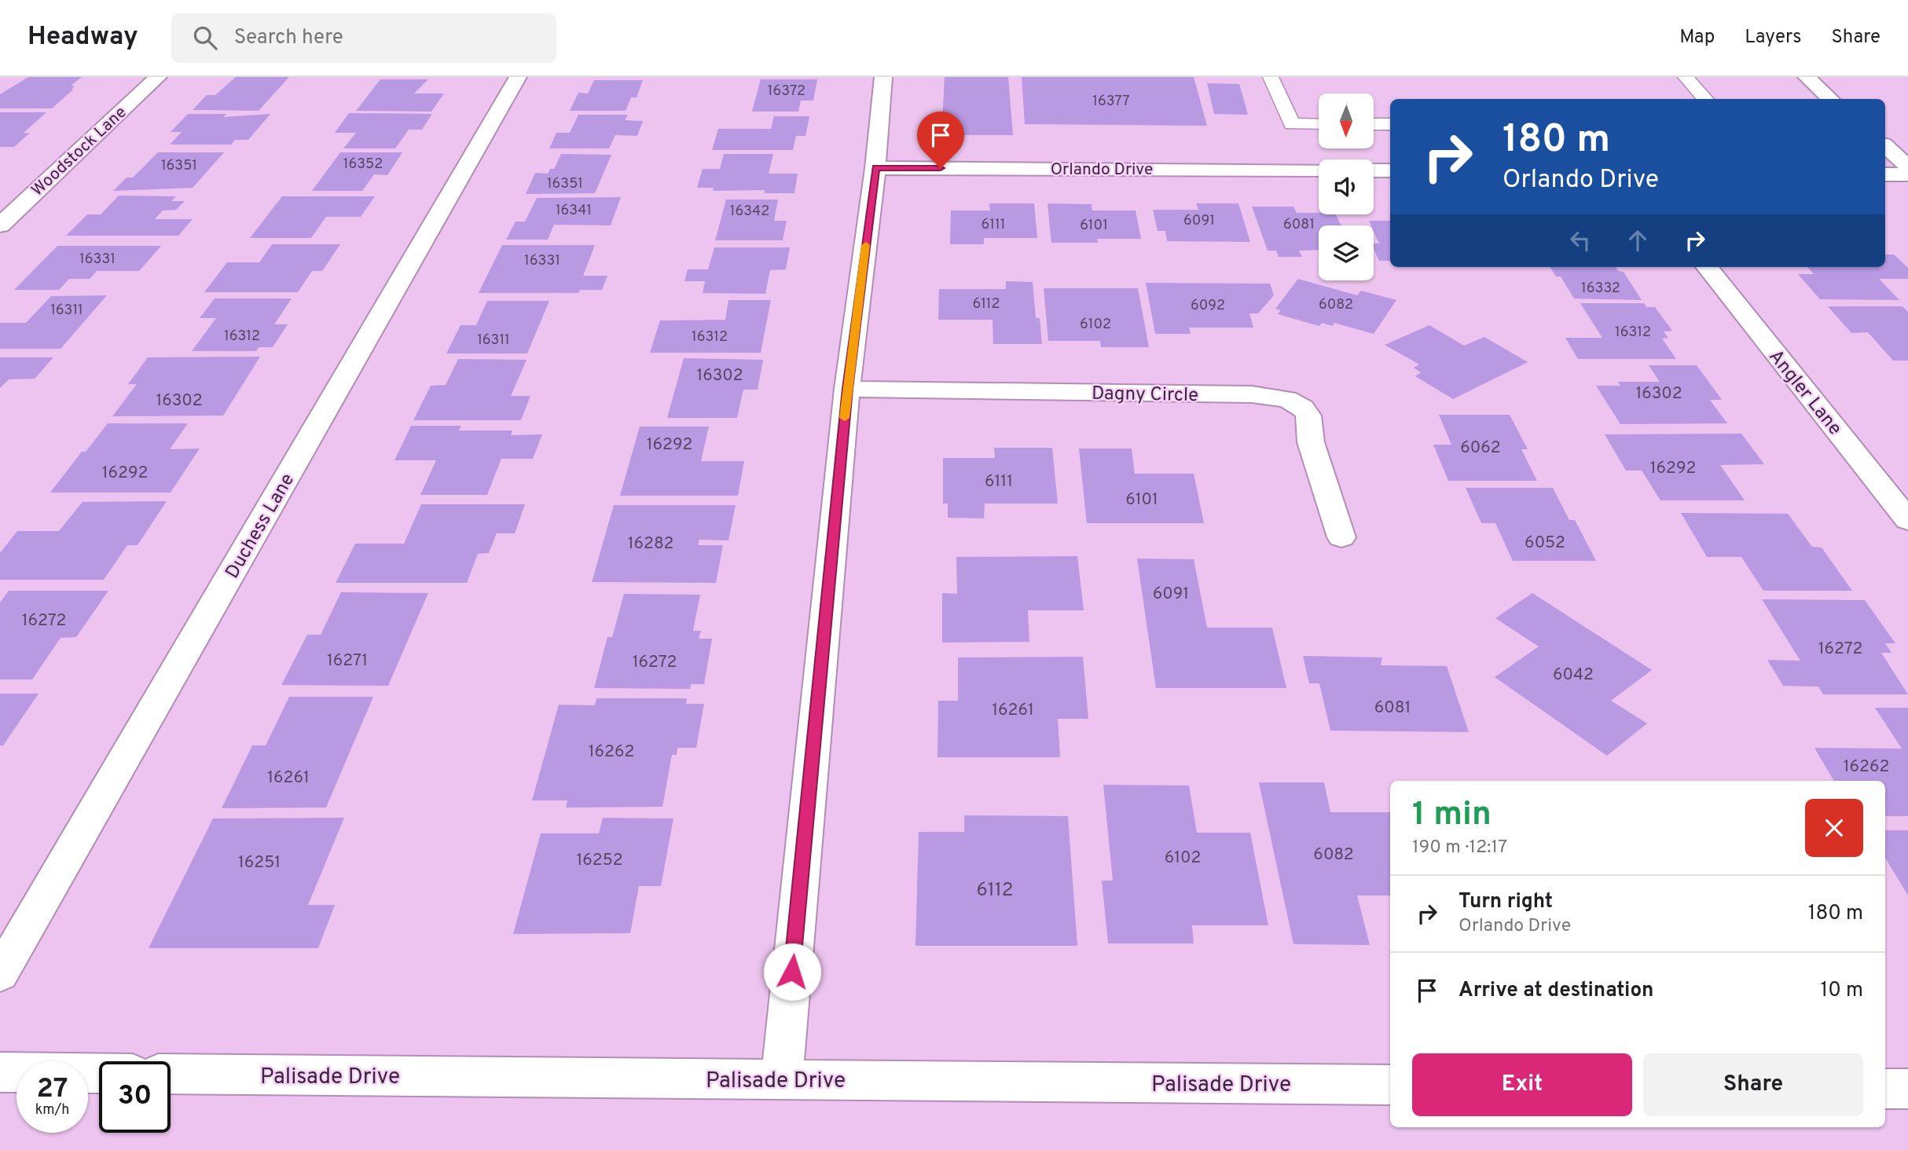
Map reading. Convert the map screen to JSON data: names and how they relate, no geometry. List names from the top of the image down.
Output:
{
  "streets": {
    "street": [
      "Woodstock Lane",
      "Orlando Drive",
      "Angler Lane",
      "Dagny Circle",
      "Duchess Lane",
      "Palisade Drive"
    ]
  },
  "house_numbers": [
    "16372",
    "16377",
    "16352",
    "16351",
    "16351",
    "16341",
    "16342",
    "6091",
    "6111",
    "6081",
    "6101",
    "16331",
    "16331",
    "16332",
    "6112",
    "6082",
    "6092",
    "16311",
    "6102",
    "16312",
    "16312",
    "16312",
    "16311",
    "16302",
    "16302",
    "16302",
    "16292",
    "6062",
    "16292",
    "16292",
    "6111",
    "6101",
    "6052",
    "16282",
    "6091",
    "16272",
    "16272",
    "16271",
    "16272",
    "6042",
    "6081",
    "16261",
    "16262",
    "16262",
    "16261",
    "6082",
    "6102",
    "16252",
    "16251",
    "6112"
  ],
  "north": "bottom",
  "page": {
    "header": "Headway",
    "search": "Search here",
    "nav": ["Map", "Layers", "Share"],
    "turn": ["180 m", "Orlando Drive"],
    "heading": ["1 min", "190 m · 12:17"],
    "list": [
      {
        "name": "Turn right",
        "note": "Orlando Drive",
        "value": "180 m"
      },
      {
        "name": "Arrive at destination",
        "value": "10 m"
      }
    ],
    "buttons": ["Exit", "Share"],
    "speed": "27 km/h",
    "limit": "30"
  }
}
